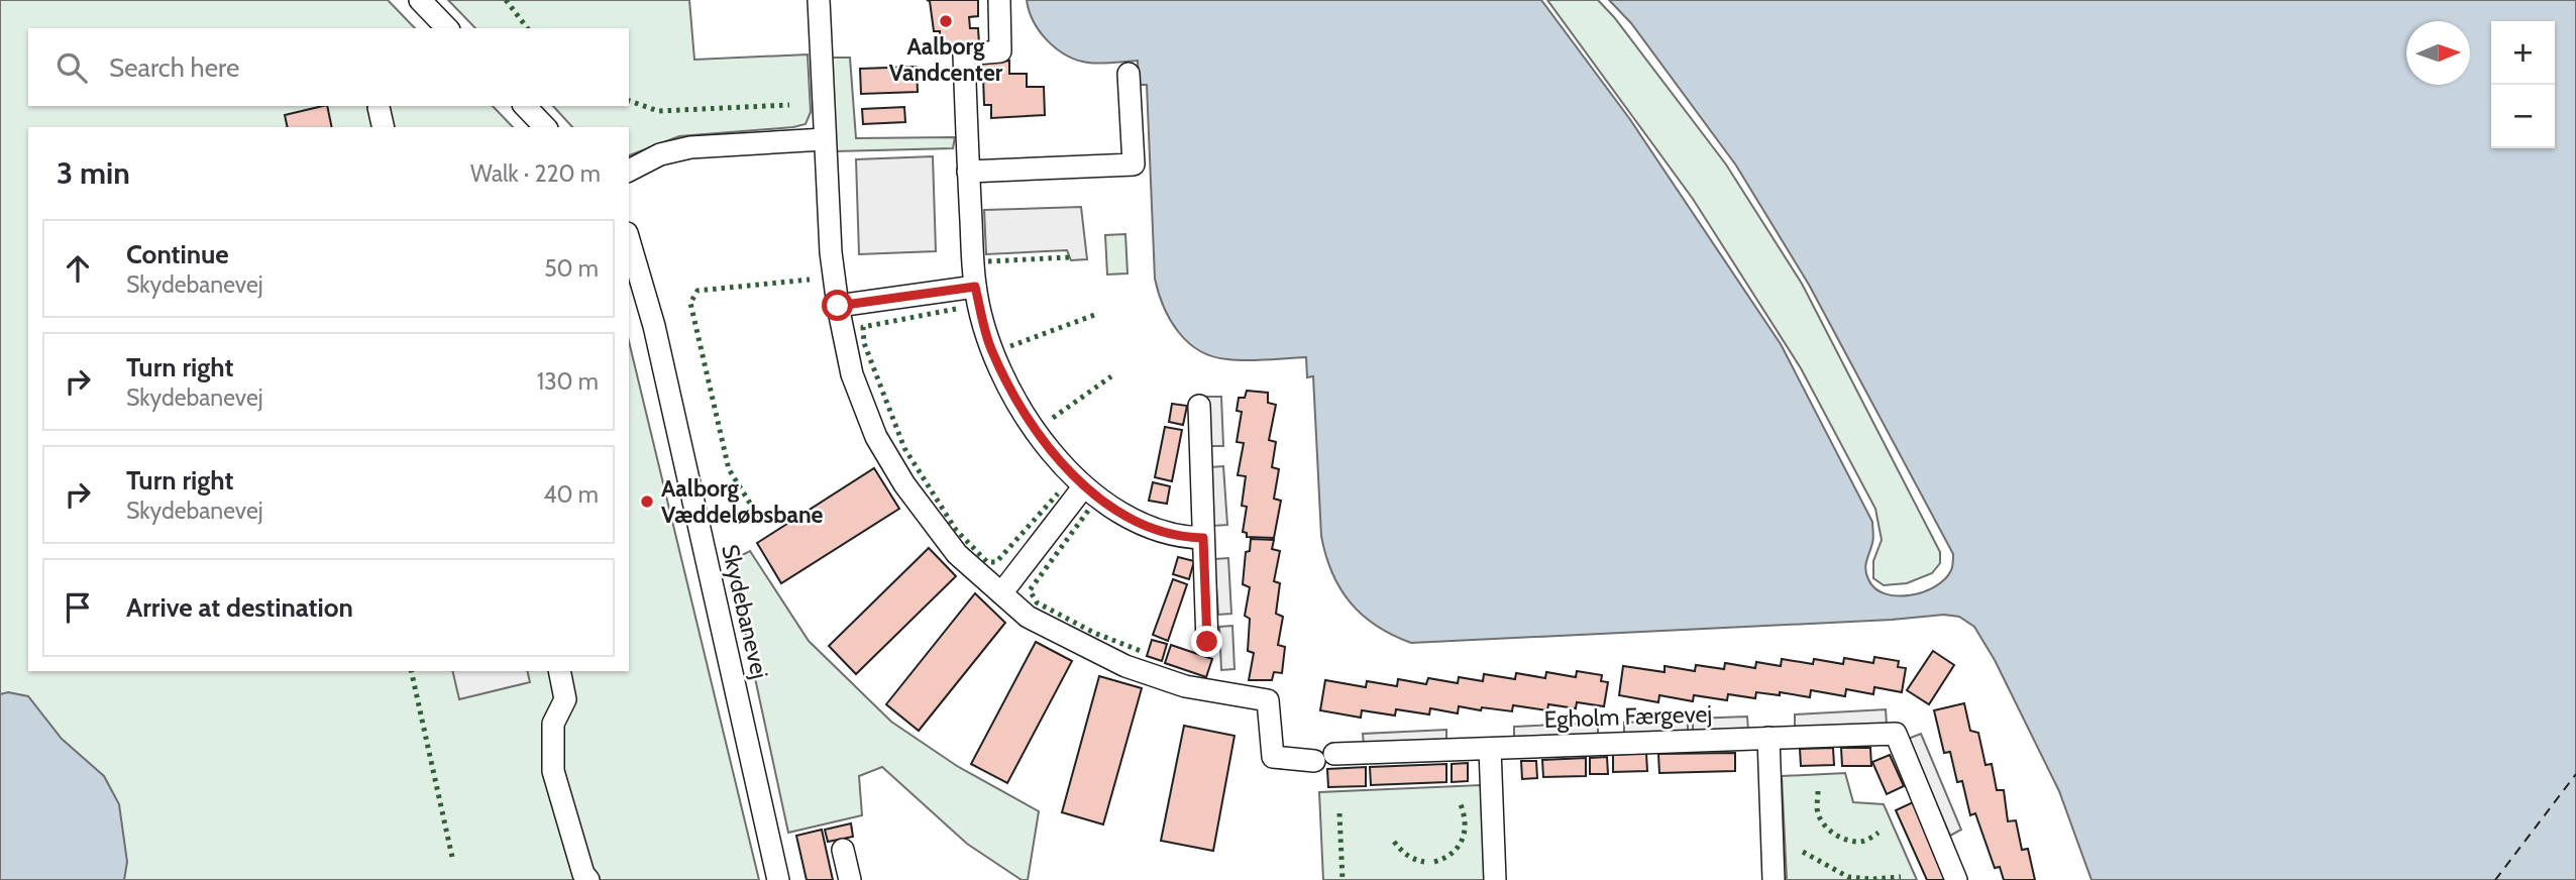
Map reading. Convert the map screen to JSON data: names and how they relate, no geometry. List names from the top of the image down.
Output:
{
  "streets": {
    "street": ["Skydebanevej", "Egholm Færgevej"]
  },
  "places": ["Aalborg Vandcenter", "Aalborg Væddeløbsbane"],
  "north": "right",
  "page": {
    "map_buttons": ["+", "−"],
    "search": "Search here",
    "heading": ["3 min", "Walk · 220 m"],
    "list": [
      ["Continue", "Skydebanevej", "50 m"],
      ["Turn right", "Skydebanevej", "130 m"],
      ["Turn right", "Skydebanevej", "40 m"],
      "Arrive at destination"
    ]
  }
}
